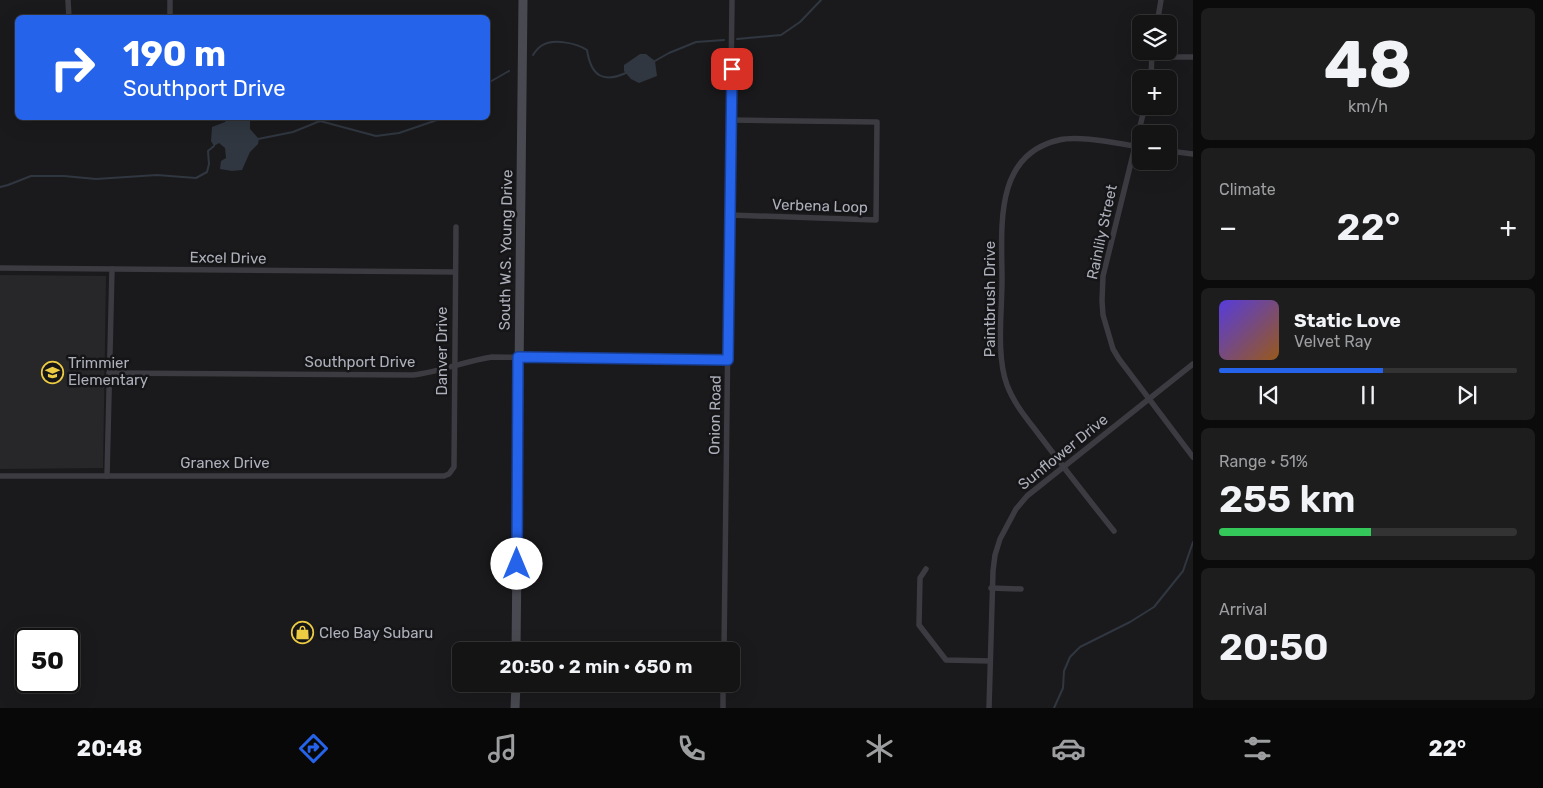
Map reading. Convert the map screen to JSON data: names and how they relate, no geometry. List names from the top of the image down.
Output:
{
  "streets": {
    "main road": ["South W.S. Young Drive"],
    "street": [
      "Verbena Loop",
      "Rainlily Street",
      "Excel Drive",
      "Paintbrush Drive",
      "Danver Drive",
      "Southport Drive",
      "Onion Road",
      "Sunflower Drive",
      "Granex Drive"
    ]
  },
  "crossings": [
    ["Verbena Loop", "Onion Road"],
    ["Rainlily Street", "Sunflower Drive"],
    ["South W.S. Young Drive", "Southport Drive"],
    ["Excel Drive", "Danver Drive"],
    ["Paintbrush Drive", "Sunflower Drive"],
    ["Danver Drive", "Southport Drive"],
    ["Danver Drive", "Granex Drive"],
    ["Southport Drive", "Onion Road"]
  ],
  "places": {
    "school or university": ["Trimmier Elementary"],
    "shop": ["Cleo Bay Subaru"]
  },
  "page": {
    "tile": [
      ["48", "km/h"],
      "Climate",
      ["Range · 51%", "255 km"],
      ["Arrival", "20:50"]
    ],
    "map_buttons": ["+", "−"],
    "turn": ["190 m", "Southport Drive"],
    "heat": ["−", "22°", "+"],
    "song": ["Static Love", "Velvet Ray"],
    "limit": "50",
    "trip": "20:50 · 2 min · 650 m",
    "tabs": ["20:48", "22°"]
  }
}
